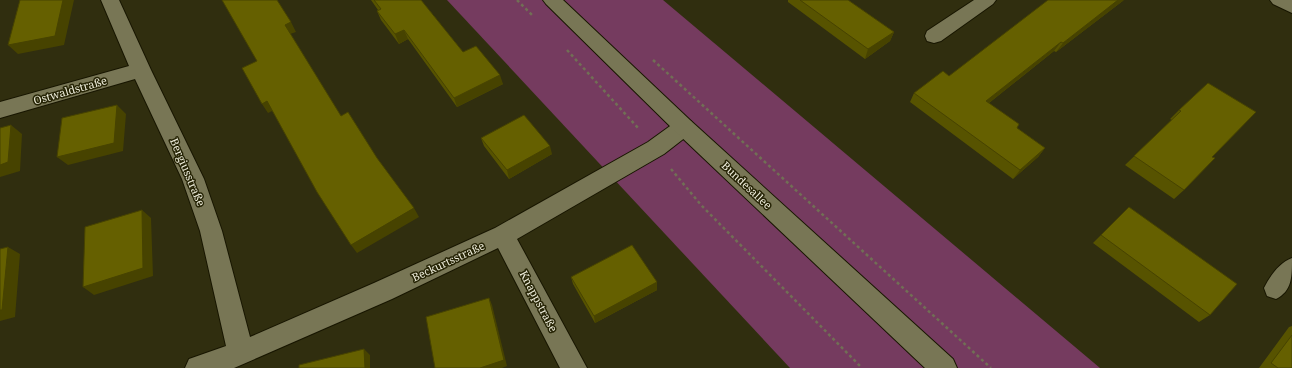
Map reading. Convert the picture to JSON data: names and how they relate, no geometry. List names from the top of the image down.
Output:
{
  "streets": {
    "street": [
      "Ostwaldstraße",
      "Bergiusstraße",
      "Bundesallee",
      "Beckurtsstraße",
      "Knappstraße"
    ]
  },
  "crossings": [
    ["Ostwaldstraße", "Bergiusstraße"],
    ["Bergiusstraße", "Beckurtsstraße"],
    ["Bundesallee", "Beckurtsstraße"],
    ["Beckurtsstraße", "Knappstraße"]
  ]
}
